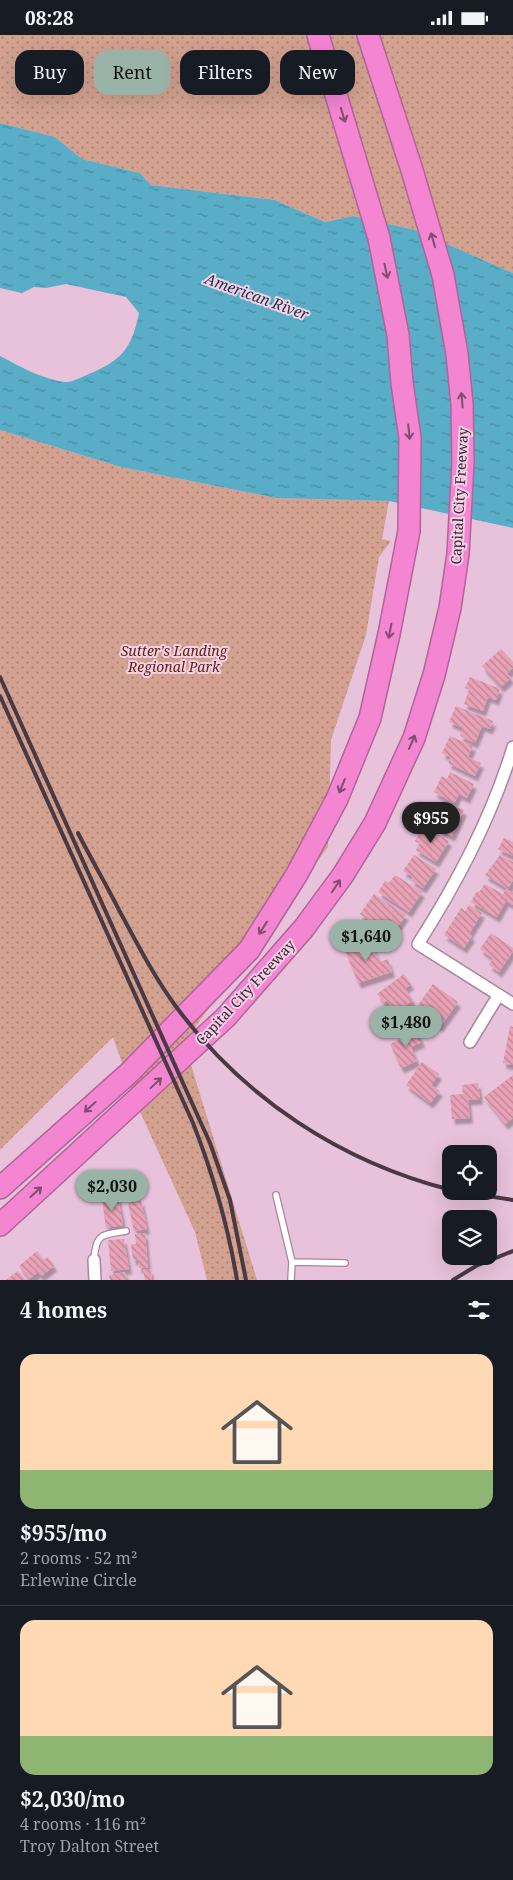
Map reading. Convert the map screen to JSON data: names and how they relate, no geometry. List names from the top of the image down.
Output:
{
  "streets": {
    "highway": ["Capital City Freeway"]
  },
  "water": ["American River"],
  "parks": ["Sutter's Landing Regional Park"],
  "page": {
    "status": "08:28",
    "chip": [
      "Buy",
      "Rent",
      "Filters",
      "New"
    ],
    "price": [
      "$955",
      "$1,640",
      "$1,480",
      "$2,030"
    ],
    "heading": "4 homes",
    "list": [
      {
        "name": "$955/mo",
        "note": "2 rooms · 52 m² · Erlewine Circle"
      },
      {
        "name": "$2,030/mo",
        "note": "4 rooms · 116 m² · Troy Dalton Street"
      }
    ]
  }
}
